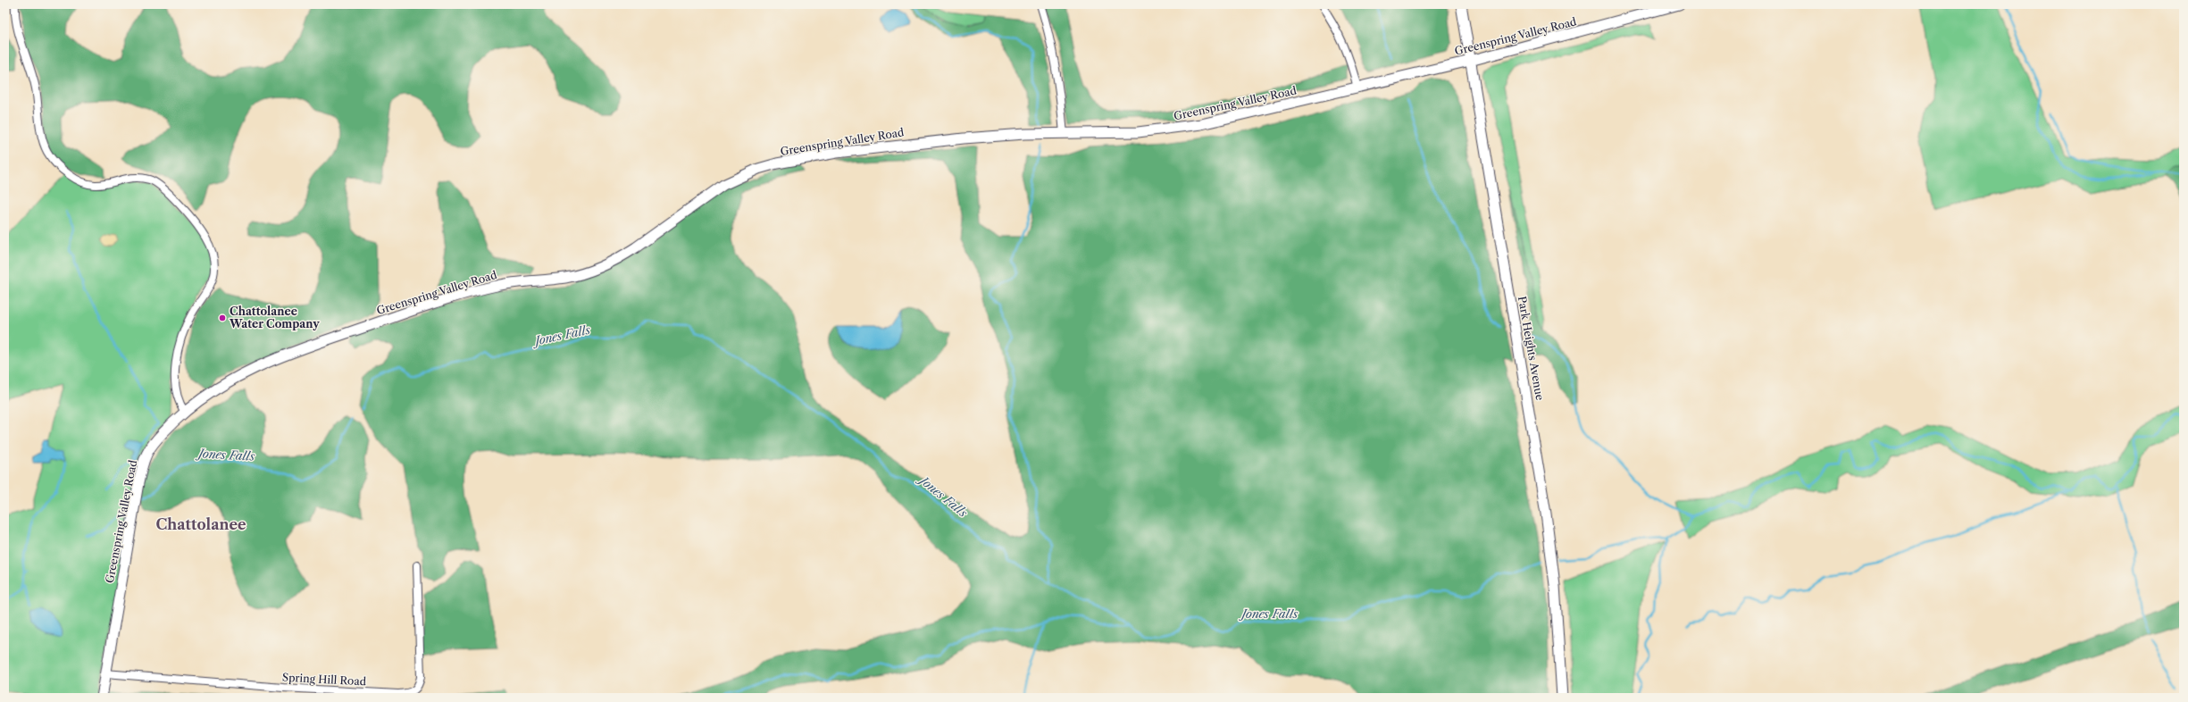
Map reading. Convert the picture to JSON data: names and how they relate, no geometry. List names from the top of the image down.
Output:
{
  "streets": {
    "main road": ["Greenspring Valley Road", "Park Heights Avenue"],
    "street": ["Spring Hill Road"]
  },
  "crossings": [
    ["Greenspring Valley Road", "Park Heights Avenue"],
    ["Greenspring Valley Road", "Spring Hill Road"]
  ],
  "districts": ["Chattolanee"],
  "water": ["Jones Falls"],
  "places": ["Chattolanee Water Company"]
}
